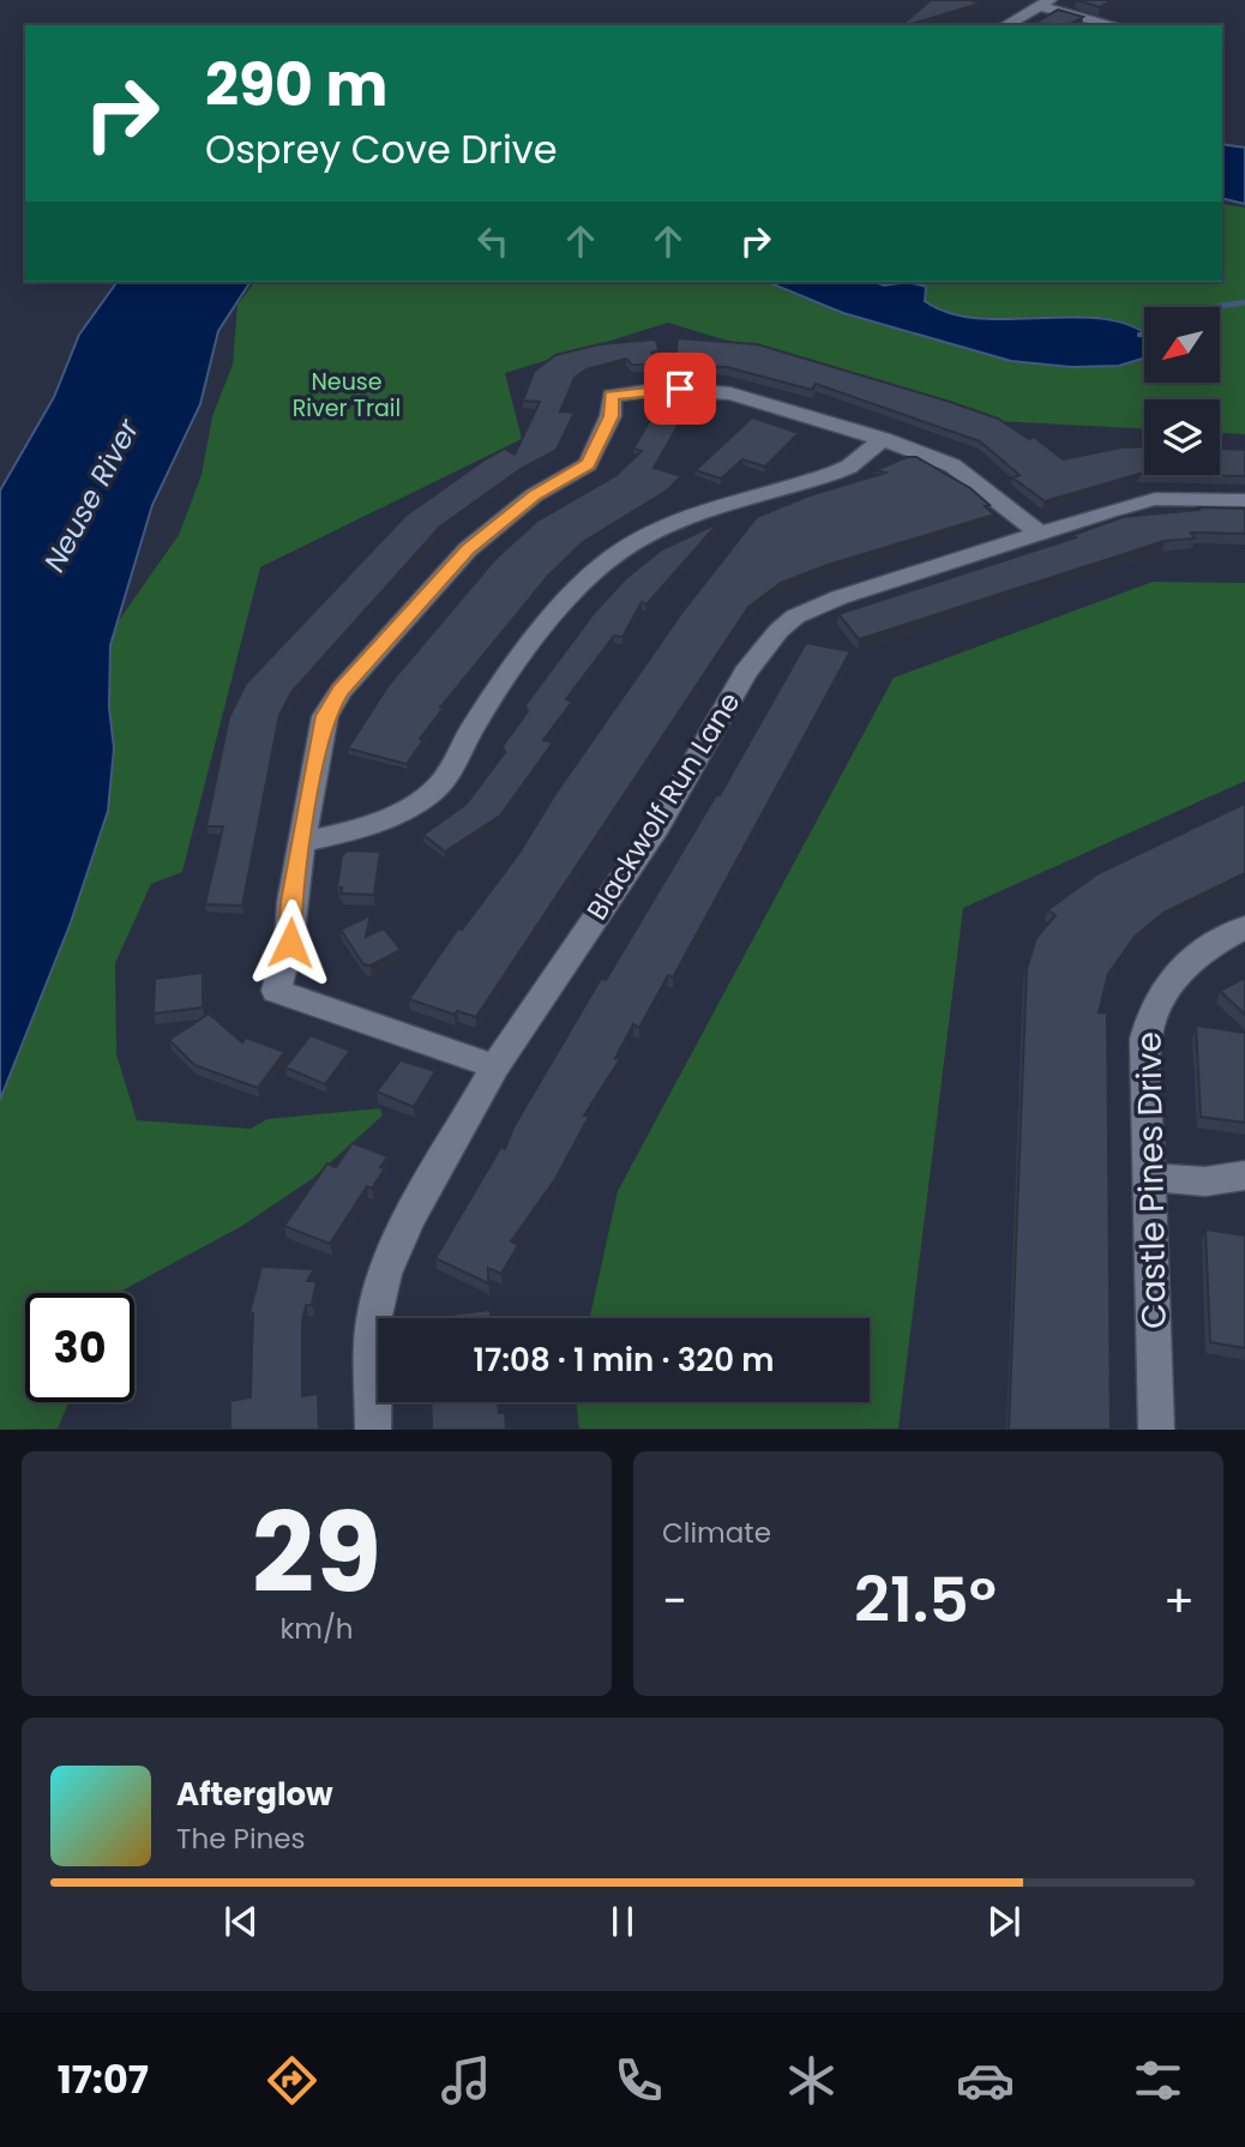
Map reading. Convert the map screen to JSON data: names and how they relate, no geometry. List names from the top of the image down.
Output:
{
  "streets": {
    "street": ["Blackwolf Run Lane", "Castle Pines Drive"]
  },
  "water": ["Neuse River"],
  "parks": ["Neuse River Trail"],
  "north": "bottom left",
  "page": {
    "turn": ["290 m", "Osprey Cove Drive"],
    "limit": "30",
    "trip": "17:08 · 1 min · 320 m",
    "tile": [
      ["29", "km/h"],
      "Climate"
    ],
    "heat": ["−", "21.5°", "+"],
    "song": ["Afterglow", "The Pines"],
    "tabs": "17:07"
  }
}
